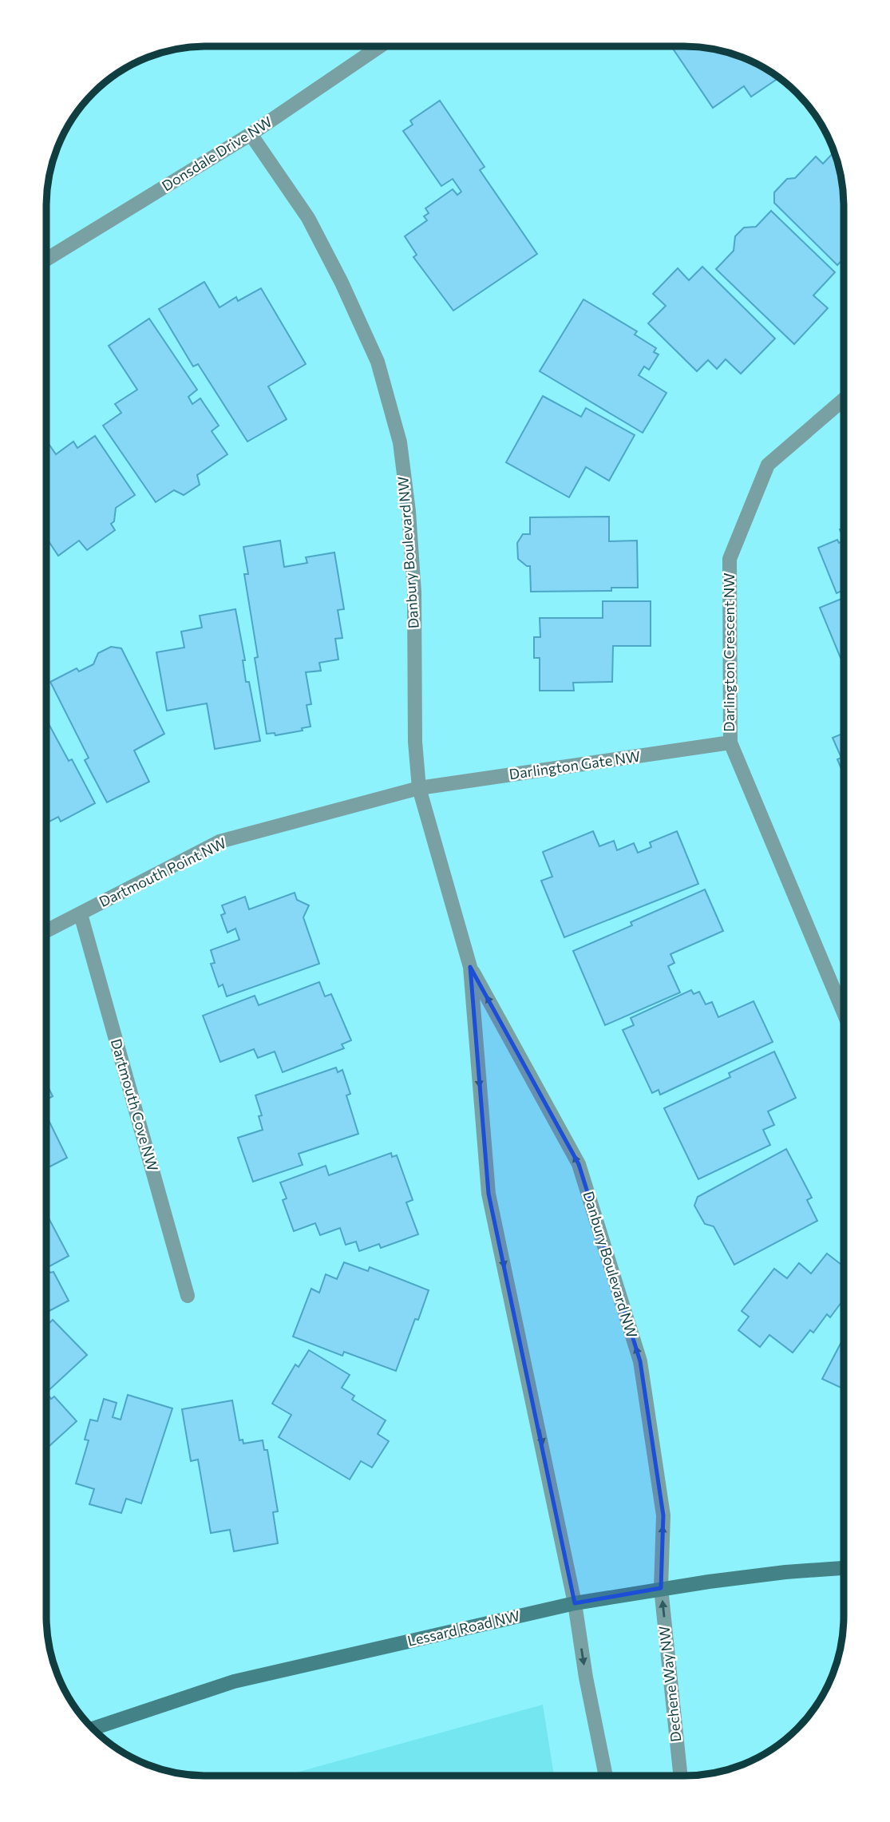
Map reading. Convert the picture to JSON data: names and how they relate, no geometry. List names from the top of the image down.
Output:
{
  "streets": {
    "main road": ["Lessard Road NW"],
    "street": [
      "Donsdale Drive NW",
      "Danbury Boulevard NW",
      "Darlington Crescent NW",
      "Darlington Gate NW",
      "Dartmouth Point NW",
      "Dartmouth Cove NW",
      "Dechene Way NW"
    ]
  },
  "crossings": [
    ["Donsdale Drive NW", "Danbury Boulevard NW"],
    ["Danbury Boulevard NW", "Darlington Gate NW"],
    ["Danbury Boulevard NW", "Dartmouth Point NW"],
    ["Danbury Boulevard NW", "Lessard Road NW"],
    ["Danbury Boulevard NW", "Dechene Way NW"],
    ["Darlington Crescent NW", "Darlington Gate NW"],
    ["Darlington Gate NW", "Dartmouth Point NW"],
    ["Dartmouth Point NW", "Dartmouth Cove NW"],
    ["Lessard Road NW", "Dechene Way NW"]
  ]
}
